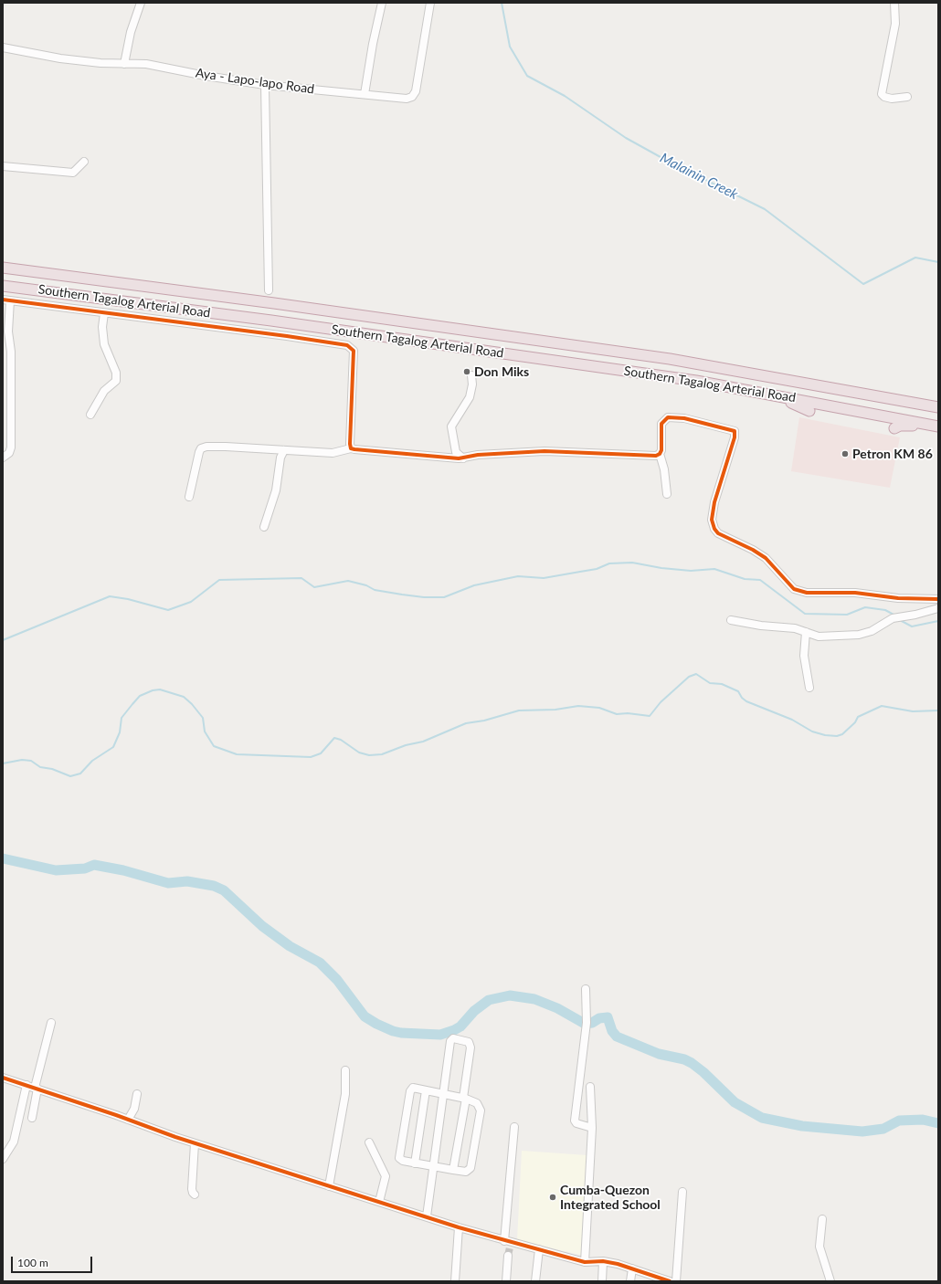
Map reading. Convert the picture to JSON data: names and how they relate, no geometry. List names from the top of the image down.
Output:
{
  "streets": {
    "highway": ["Southern Tagalog Arterial Road"],
    "street": ["Aya - Lapo-lapo Road"]
  },
  "water": ["Malainin Creek"],
  "places": ["Don Miks", "Petron KM 86", "Cumba-Quezon Integrated School"],
  "scale_bar": "100 m"
}
